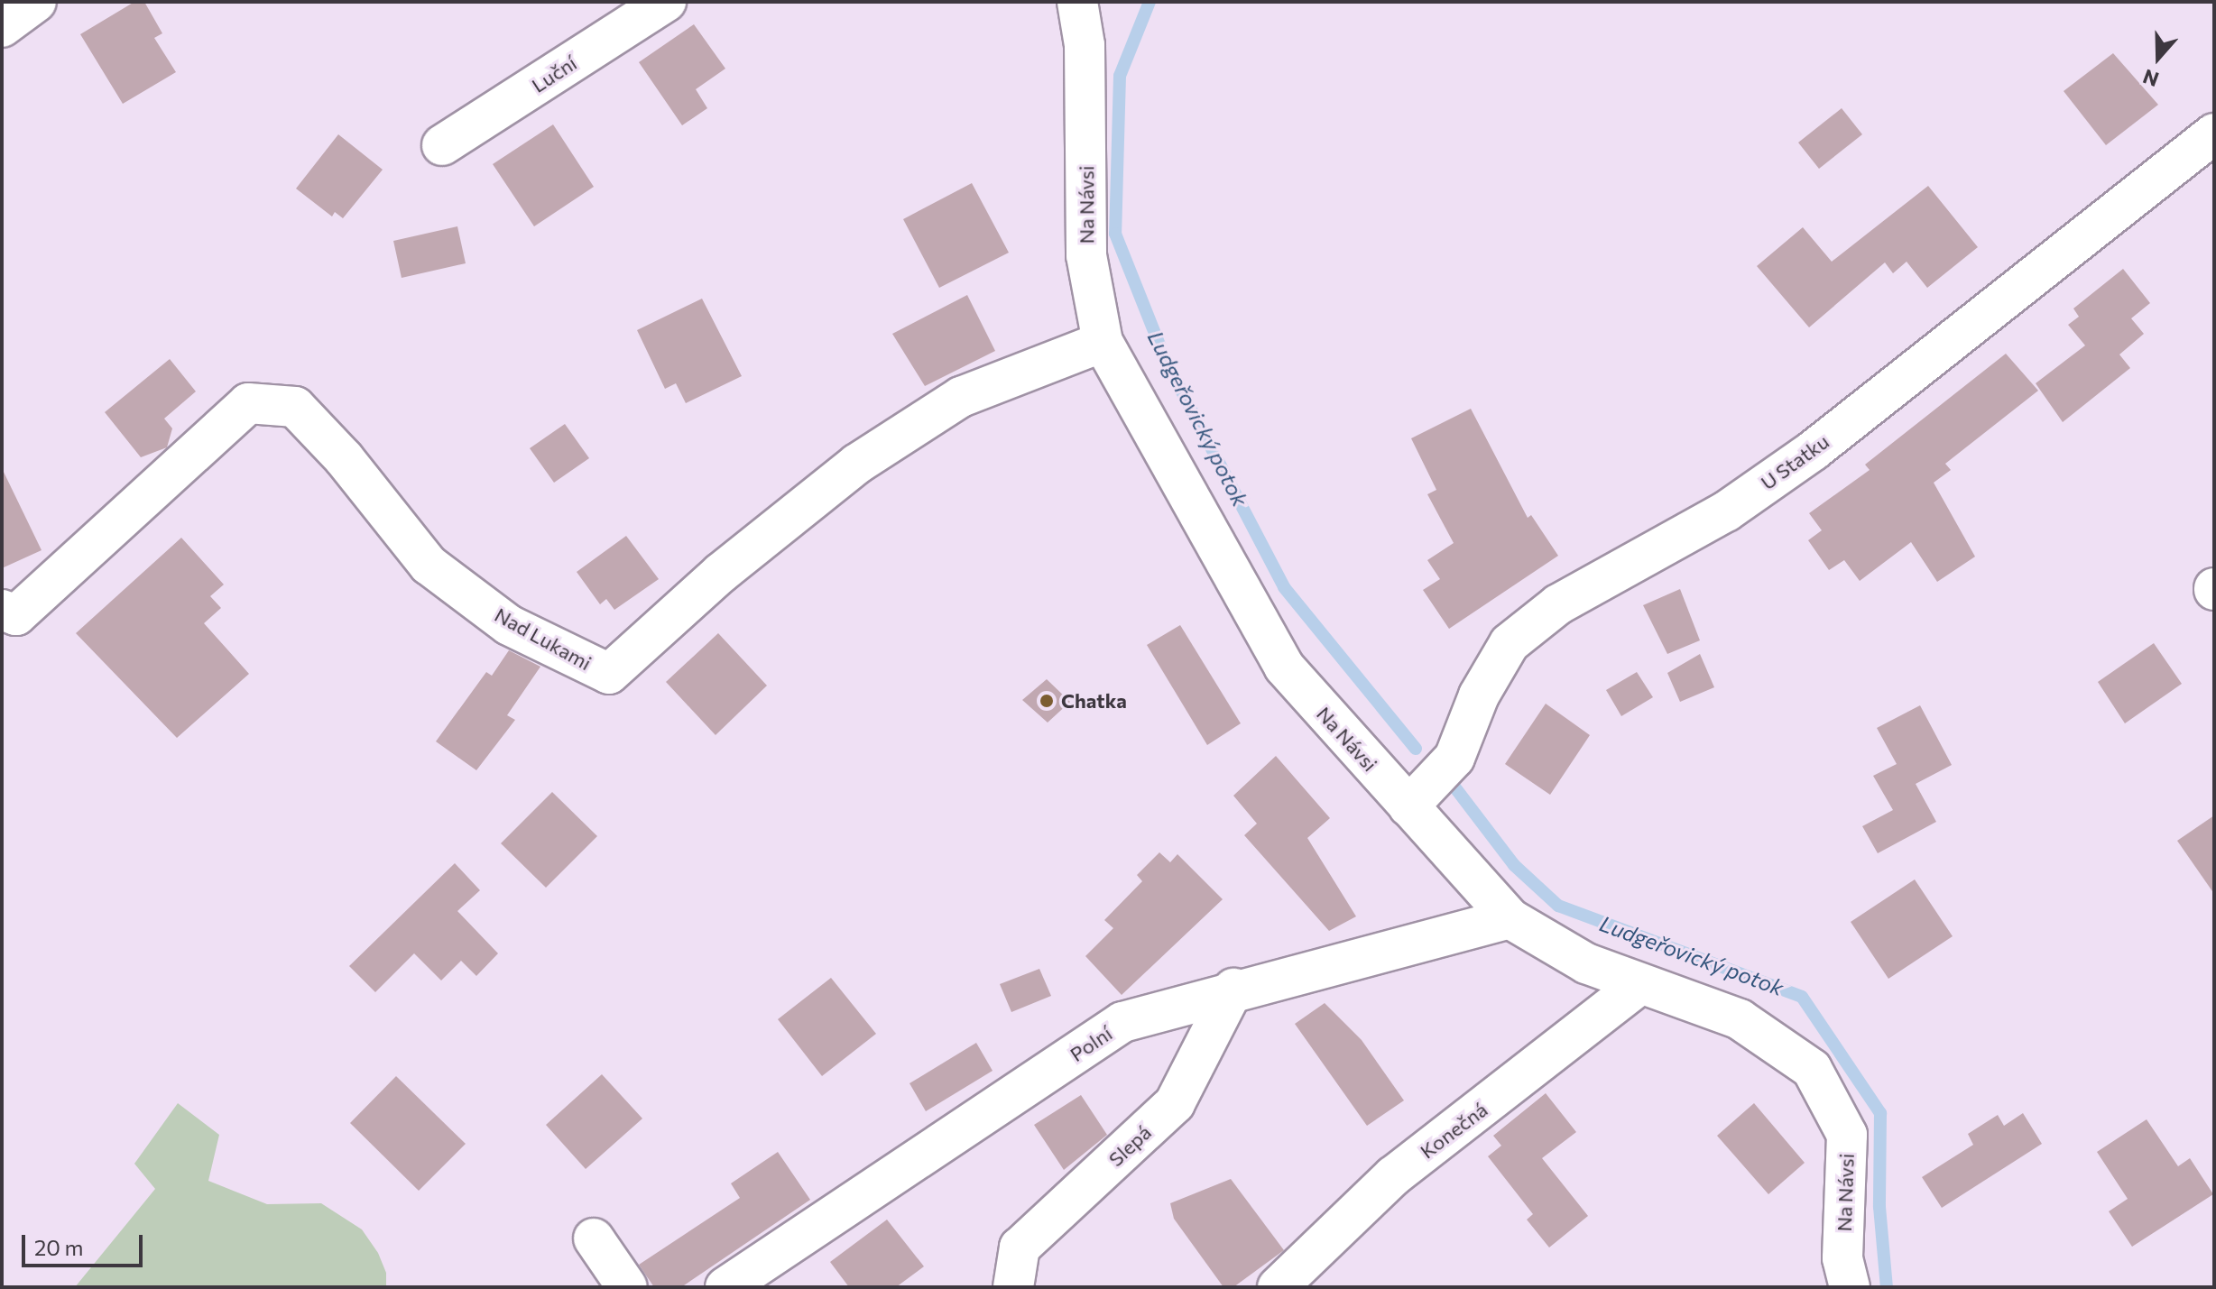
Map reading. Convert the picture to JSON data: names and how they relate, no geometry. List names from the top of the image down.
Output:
{
  "streets": {
    "street": [
      "Luční",
      "Na Návsi",
      "U Statku",
      "Nad Lukami",
      "Polní",
      "Konečná",
      "Slepá"
    ]
  },
  "crossings": [
    ["Na Návsi", "U Statku"],
    ["Na Návsi", "Nad Lukami"],
    ["Na Návsi", "Polní"],
    ["Na Návsi", "Konečná"],
    ["Polní", "Slepá"]
  ],
  "water": ["Ludgeřovický potok"],
  "places": ["Chatka"],
  "scale_bar": "20 m",
  "north": "bottom"
}
